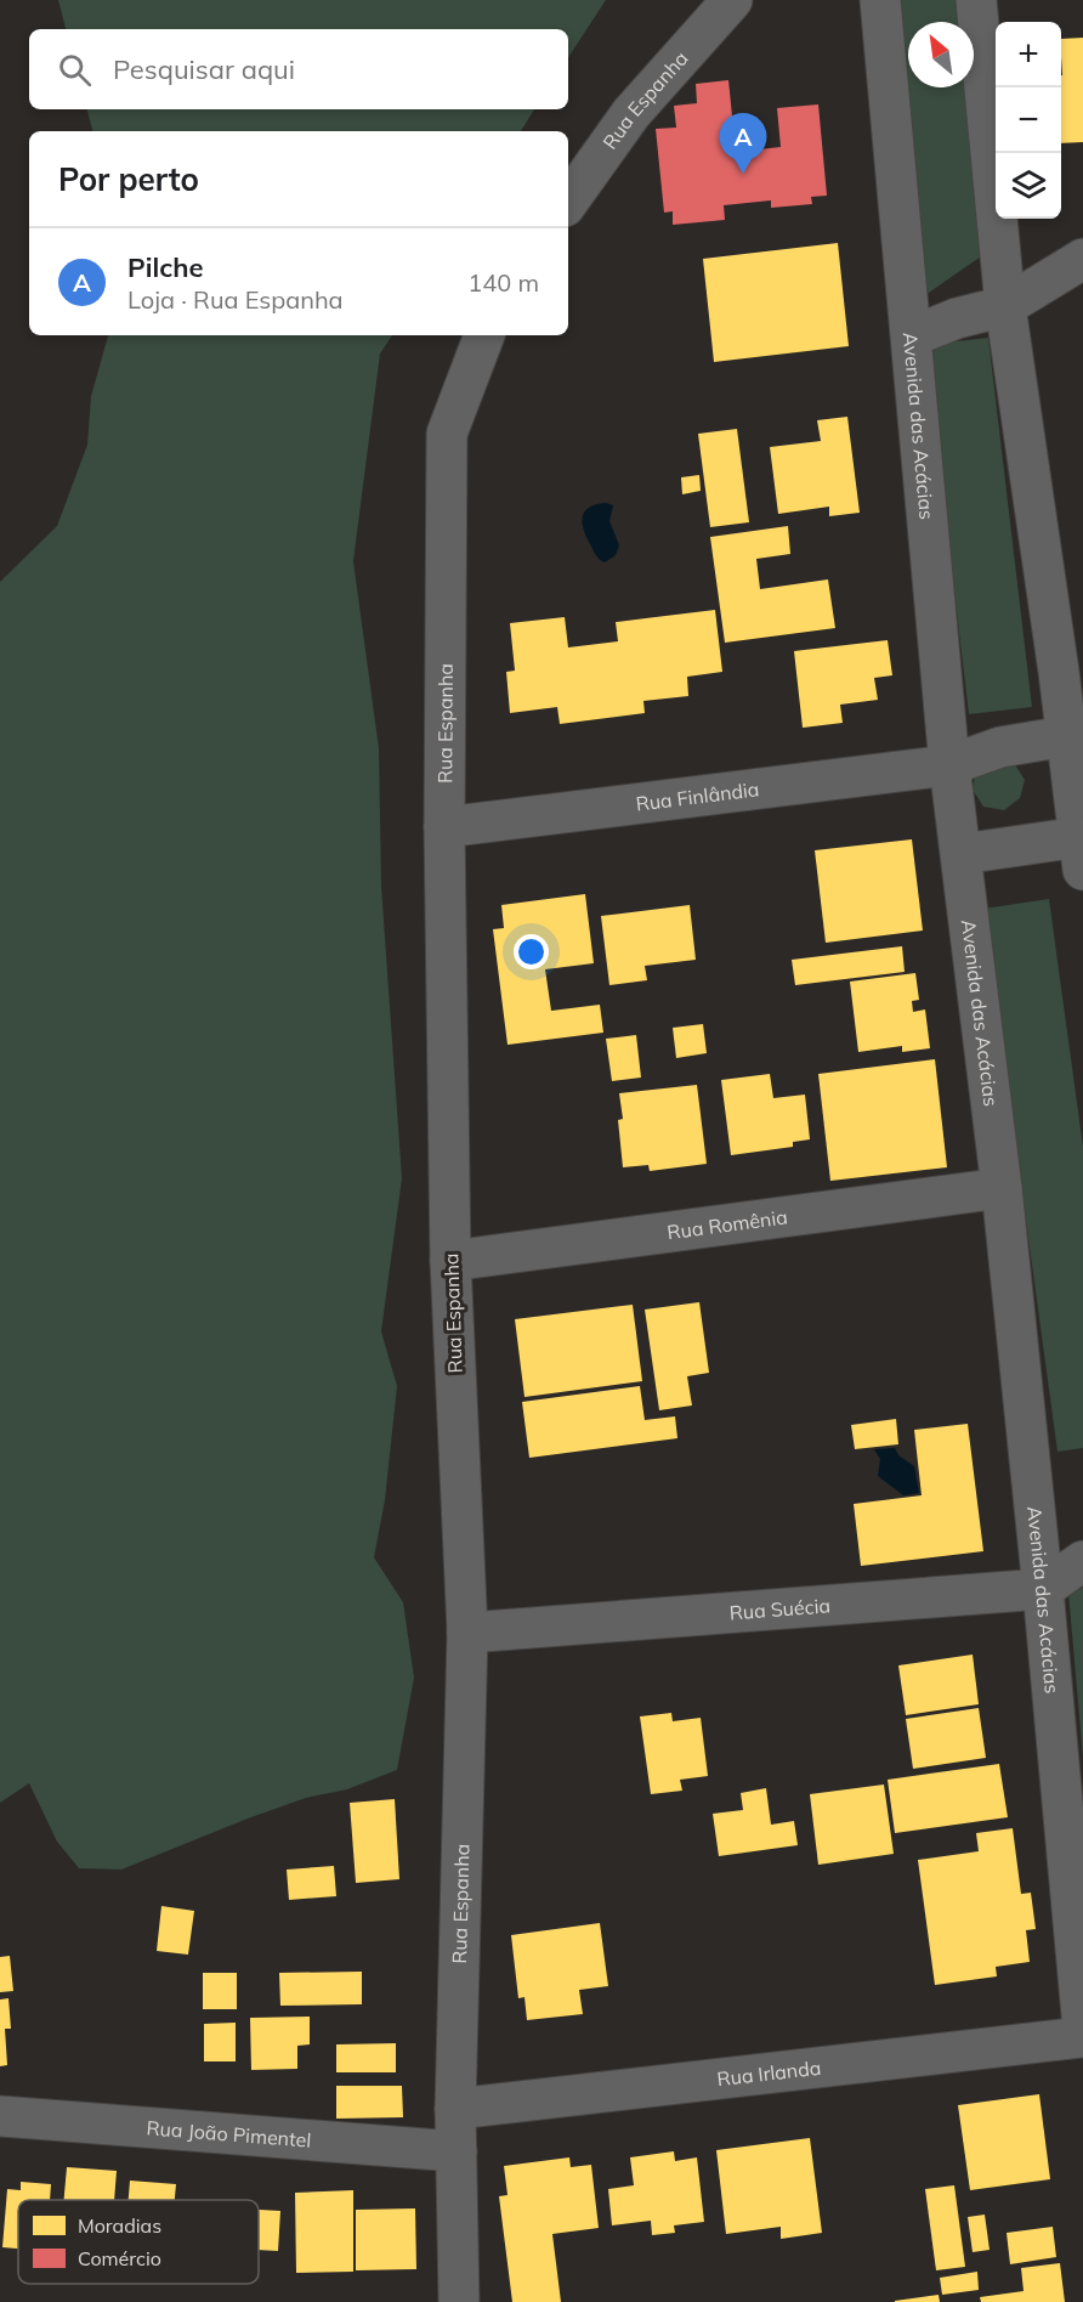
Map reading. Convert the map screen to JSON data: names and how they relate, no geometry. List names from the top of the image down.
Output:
{
  "streets": {
    "street": [
      "Rua Espanha",
      "Avenida das Acácias",
      "Rua Finlândia",
      "Rua Romênia",
      "Rua Suécia",
      "Rua Irlanda",
      "Rua João Pimentel"
    ]
  },
  "crossings": [
    ["Rua Espanha", "Rua Finlândia"],
    ["Rua Espanha", "Rua Romênia"],
    ["Rua Espanha", "Rua Suécia"],
    ["Rua Espanha", "Rua Irlanda"],
    ["Rua Espanha", "Rua João Pimentel"],
    ["Avenida das Acácias", "Rua Finlândia"],
    ["Avenida das Acácias", "Rua Romênia"],
    ["Avenida das Acácias", "Rua Suécia"]
  ],
  "legend": ["Moradias", "Comércio"],
  "north": "top left",
  "page": {
    "map_buttons": ["+", "−"],
    "search": "Pesquisar aqui",
    "pins": "A",
    "heading": "Por perto",
    "list": [
      {
        "mark": "A",
        "name": "Pilche",
        "note": "Loja · Rua Espanha",
        "value": "140 m"
      }
    ]
  }
}
